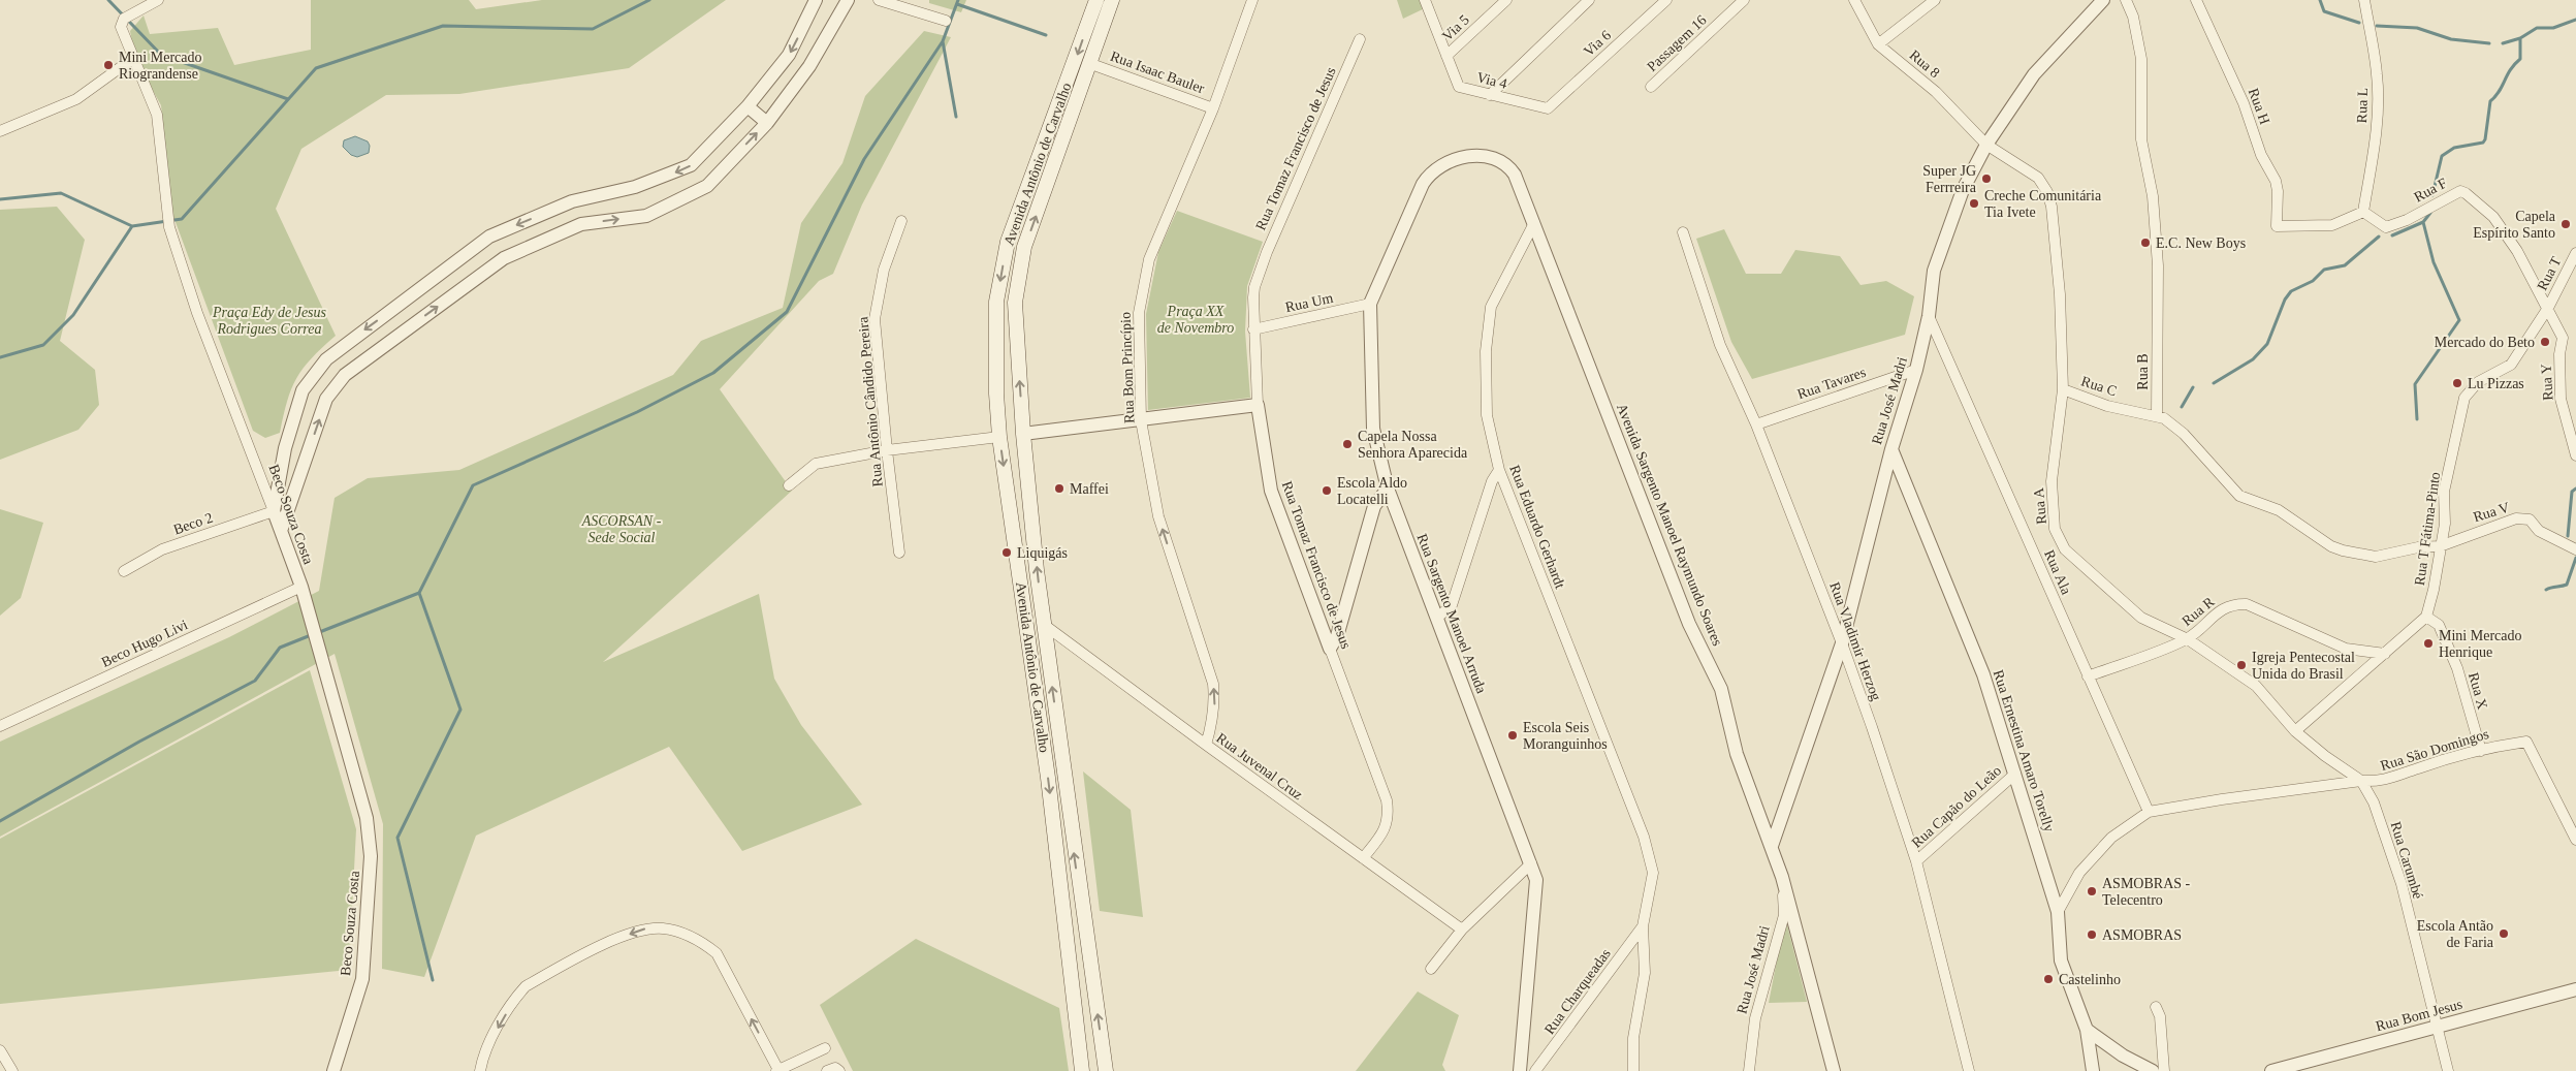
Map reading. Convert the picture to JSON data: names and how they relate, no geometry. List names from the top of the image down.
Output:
{
  "streets": {
    "main road": ["Avenida Antônio de Carvalho"],
    "street": [
      "Via 5",
      "Via 6",
      "Passagem 16",
      "Rua 8",
      "Rua Isaac Bauler",
      "Via 4",
      "Rua L",
      "Rua H",
      "Rua Tomaz Francisco de Jesus",
      "Rua F",
      "Rua T",
      "Rua Um",
      "Rua Bom Princípio",
      "Rua B",
      "Rua Y",
      "Rua Tavares",
      "Rua C",
      "Rua José Madri",
      "Rua Antônio Cândido Pereira",
      "Rua A",
      "Rua V",
      "Beco Souza Costa",
      "Beco 2",
      "Avenida Sargento Manoel Raymundo Soares",
      "Rua Eduardo Gerhardt",
      "Rua T Fátima-Pinto",
      "Rua Ala",
      "Rua R",
      "Rua Sargento Manoel Arruda",
      "Rua Vladimir Herzog",
      "Beco Hugo Livi",
      "Rua X",
      "Rua São Domingos",
      "Rua Ernestina Amaro Torelly",
      "Rua Juvenal Cruz",
      "Rua Capão do Leão",
      "Rua Carumbé",
      "Rua Charqueadas",
      "Rua Bom Jesus"
    ]
  },
  "crossings": [
    ["Via 5", "Via 4"],
    ["Via 6", "Via 4"],
    ["Rua 8", "Rua José Madri"],
    ["Rua 8", "Rua A"],
    ["Rua Isaac Bauler", "Avenida Antônio de Carvalho"],
    ["Rua Isaac Bauler", "Rua Bom Princípio"],
    ["Rua L", "Rua H"],
    ["Rua L", "Rua F"],
    ["Rua H", "Rua F"],
    ["Rua Tomaz Francisco de Jesus", "Rua Um"],
    ["Rua Tomaz Francisco de Jesus", "Rua Juvenal Cruz"],
    ["Avenida Antônio de Carvalho", "Rua Juvenal Cruz"],
    ["Rua F", "Rua T"],
    ["Rua F", "Rua Y"],
    ["Rua F", "Rua T Fátima-Pinto"],
    ["Rua T", "Rua Y"],
    ["Rua T", "Rua T Fátima-Pinto"],
    ["Rua Um", "Rua Sargento Manoel Arruda"],
    ["Rua Bom Princípio", "Rua Juvenal Cruz"],
    ["Rua B", "Rua C"],
    ["Rua Y", "Rua T Fátima-Pinto"],
    ["Rua Tavares", "Rua José Madri"],
    ["Rua Tavares", "Rua Vladimir Herzog"],
    ["Rua C", "Rua A"],
    ["Rua José Madri", "Rua A"],
    ["Rua José Madri", "Avenida Sargento Manoel Raymundo Soares"],
    ["Rua José Madri", "Rua Ala"],
    ["Rua José Madri", "Rua Vladimir Herzog"],
    ["Rua José Madri", "Rua Ernestina Amaro Torelly"],
    ["Rua A", "Rua R"],
    ["Rua A", "Rua São Domingos"],
    ["Rua A", "Rua Carumbé"],
    ["Rua V", "Rua T Fátima-Pinto"],
    ["Beco Souza Costa", "Beco 2"],
    ["Beco Souza Costa", "Beco Hugo Livi"],
    ["Avenida Sargento Manoel Raymundo Soares", "Rua Eduardo Gerhardt"],
    ["Avenida Sargento Manoel Raymundo Soares", "Rua Sargento Manoel Arruda"],
    ["Rua Eduardo Gerhardt", "Rua Charqueadas"],
    ["Rua T Fátima-Pinto", "Rua X"],
    ["Rua Ala", "Rua R"],
    ["Rua Ala", "Rua São Domingos"],
    ["Rua Vladimir Herzog", "Rua Capão do Leão"],
    ["Rua X", "Rua São Domingos"],
    ["Rua São Domingos", "Rua Carumbé"],
    ["Rua Ernestina Amaro Torelly", "Rua Capão do Leão"],
    ["Rua Carumbé", "Rua Bom Jesus"]
  ],
  "one_way": ["Rua Bom Princípio"],
  "parks": ["Praça XX de Novembro", "Praça Edy de Jesus Rodrigues Correa", "ASCORSAN - Sede Social"],
  "places": [
    "Mini Mercado Riograndense",
    "Super JG Ferrreira",
    "Creche Comunitária Tia Ivete",
    "Capela Espírito Santo",
    "E.C. New Boys",
    "Mercado do Beto",
    "Lu Pizzas",
    "Capela Nossa Senhora Aparecida",
    "Maffei",
    "Escola Aldo Locatelli",
    "Liquigás",
    "Mini Mercado Henrique",
    "Igreja Pentecostal Unida do Brasil",
    "Escola Seis Moranguinhos",
    "ASMOBRAS - Telecentro",
    "Escola Antão de Faria",
    "ASMOBRAS",
    "Castelinho"
  ]
}
